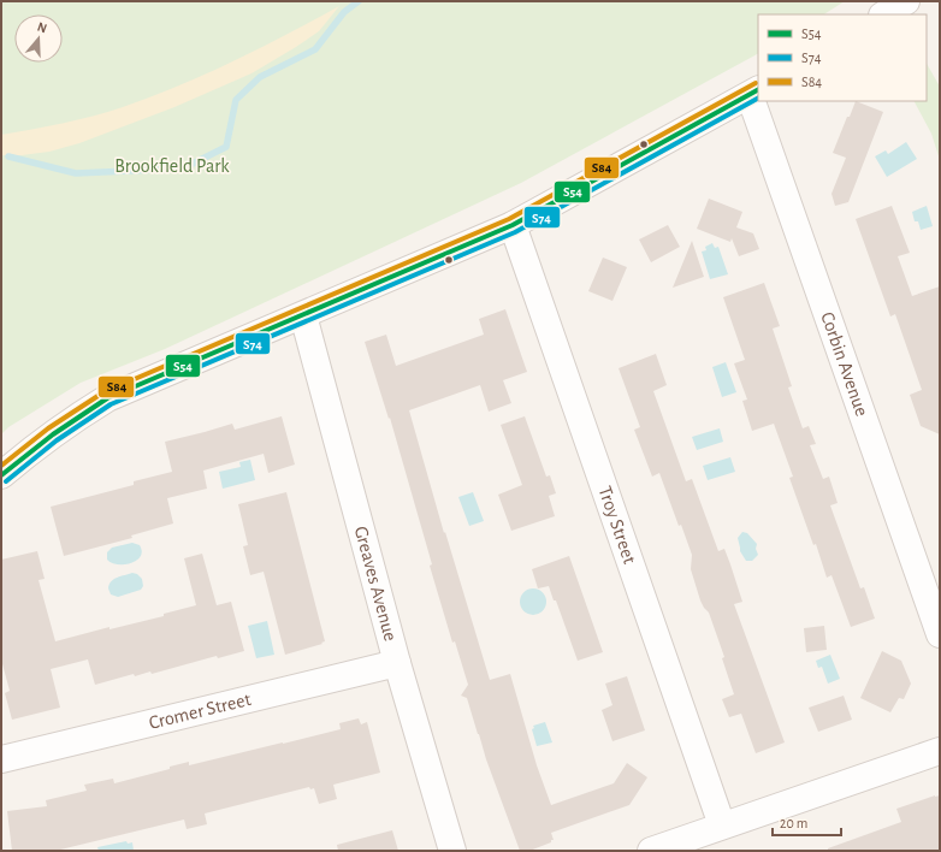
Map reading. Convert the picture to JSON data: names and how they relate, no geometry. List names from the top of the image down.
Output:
{
  "streets": {
    "street": [
      "Corbin Avenue",
      "Troy Street",
      "Greaves Avenue",
      "Cromer Street"
    ]
  },
  "crossings": [
    ["Greaves Avenue", "Cromer Street"]
  ],
  "parks": ["Brookfield Park"],
  "lines": ["transit line S84", "transit line S54", "transit line S74"],
  "legend": ["S54", "S74", "S84"],
  "scale_bar": "20 m",
  "north": "top"
}
